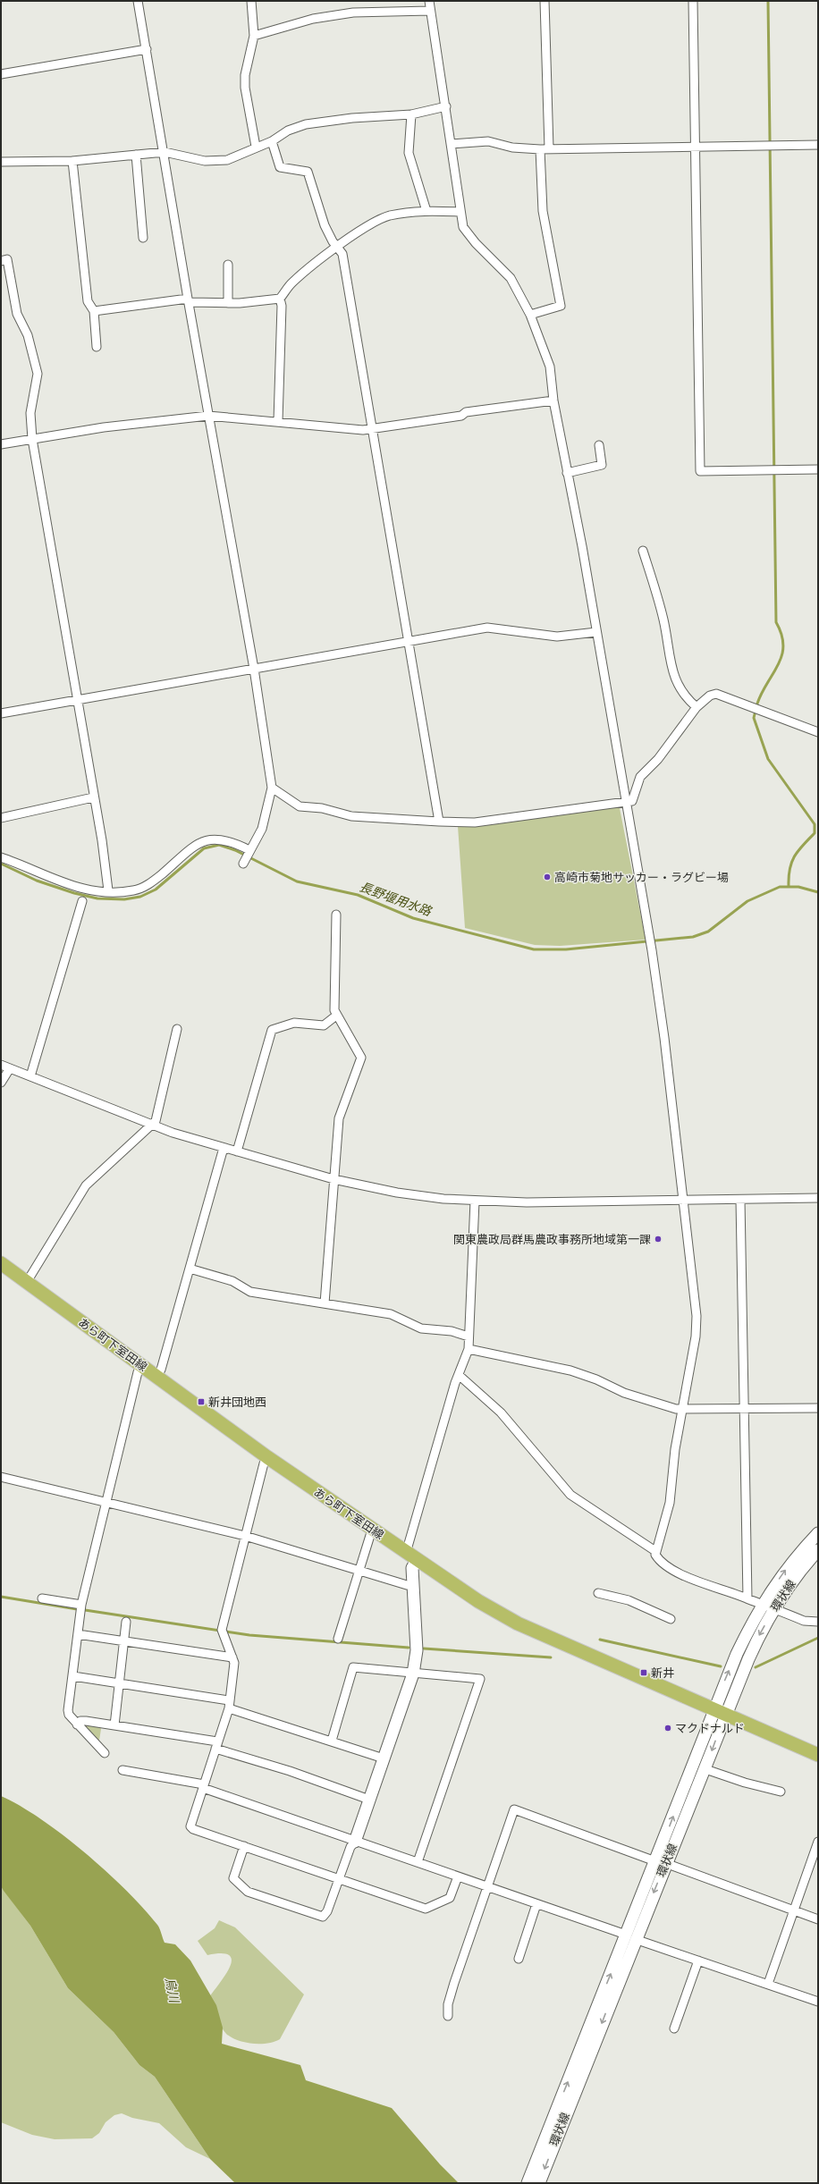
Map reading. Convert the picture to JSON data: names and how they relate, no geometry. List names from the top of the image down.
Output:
{
  "streets": {
    "main road": ["あら町下室田線"],
    "street": ["環状線"]
  },
  "crossings": [
    ["あら町下室田線", "環状線"]
  ],
  "water": ["長野堰用水路", "烏川"],
  "places": {
    "other": ["高崎市菊地サッカー・ラグビー場", "関東農政局群馬農政事務所地域第一課", "マクドナルド"],
    "transit": ["新井団地西", "新井"]
  }
}
